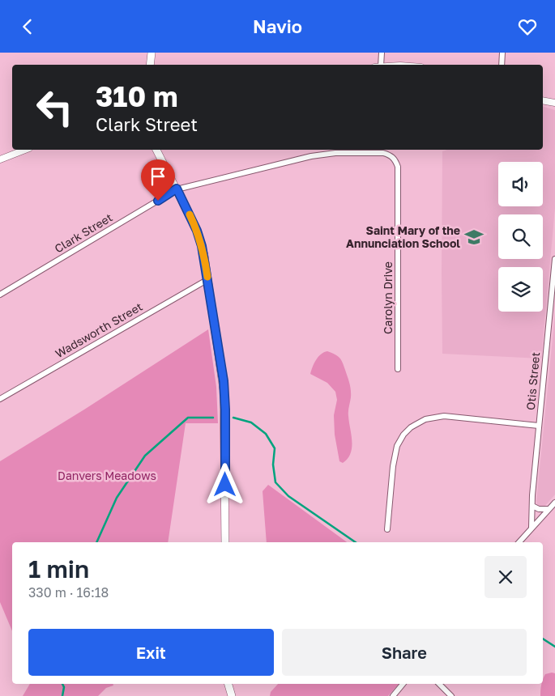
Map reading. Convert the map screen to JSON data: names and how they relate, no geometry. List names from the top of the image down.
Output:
{
  "streets": {
    "street": [
      "Clark Street",
      "Carolyn Drive",
      "Wadsworth Street",
      "Otis Street"
    ]
  },
  "crossings": [
    ["Clark Street", "Carolyn Drive"]
  ],
  "parks": ["Danvers Meadows"],
  "places": {
    "school or university": ["Saint Mary of the Annunciation School"]
  },
  "page": {
    "header": "Navio",
    "turn": ["310 m", "Clark Street"],
    "heading": ["1 min", "330 m · 16:18"],
    "buttons": ["Exit", "Share"]
  }
}
